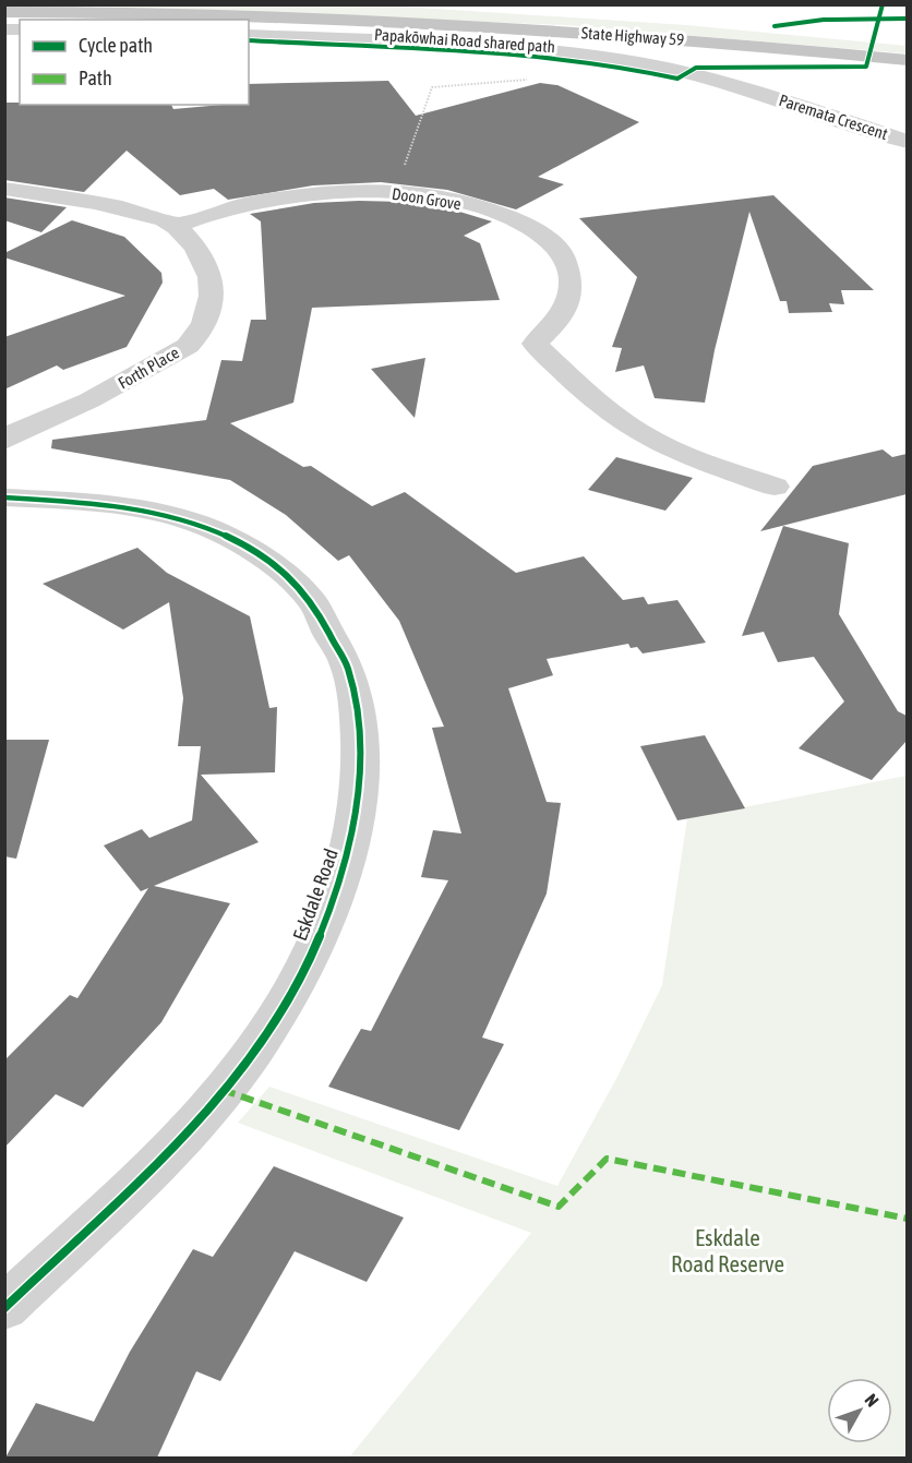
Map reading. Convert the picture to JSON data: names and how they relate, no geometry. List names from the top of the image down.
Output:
{
  "streets": {
    "main road": ["State Highway 59"],
    "street": [
      "Paremata Crescent",
      "Doon Grove",
      "Forth Place",
      "Eskdale Road"
    ],
    "cycle path": ["Papakōwhai Road shared path"]
  },
  "crossings": [
    ["Doon Grove", "Forth Place"]
  ],
  "parks": ["Eskdale Road Reserve"],
  "legend": ["Cycle path", "Path"],
  "north": "top right"
}
